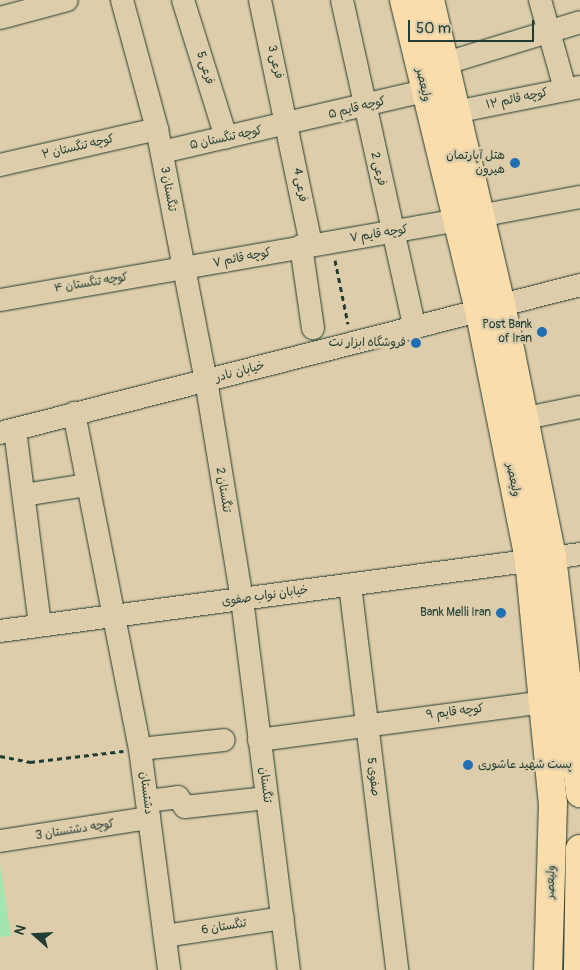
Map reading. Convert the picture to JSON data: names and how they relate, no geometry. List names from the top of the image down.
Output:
{
  "streets": {
    "main road": ["ولیعصر"],
    "street": [
      "فرعی 3",
      "فرعی 5",
      "کوچه قائم ۱۲",
      "کوچه قایم ۵",
      "کوچه تنگستان ۵",
      "کوچه تنگستان ۲",
      "فرعی 2",
      "فرعی 4",
      "تنگستان 3",
      "کوچه قایم ۷",
      "کوچه قائم ۷",
      "کوچه تنگستان ۴",
      "خیابان نادر",
      "تنگستان 2",
      "خیابان نواب صفوی",
      "کوچه قایم ۹",
      "صفوی 5",
      "تنگستان",
      "دشتستان",
      "کوچه دشتستان 3",
      "تنگستان 6"
    ]
  },
  "crossings": [
    ["فرعی 3", "کوچه قایم ۵"],
    ["فرعی 3", "کوچه تنگستان ۵"],
    ["فرعی 3", "فرعی 4"],
    ["فرعی 5", "کوچه تنگستان ۵"],
    ["ولیعصر", "کوچه قائم ۱۲"],
    ["ولیعصر", "کوچه قایم ۵"],
    ["ولیعصر", "کوچه قایم ۷"],
    ["ولیعصر", "خیابان نادر"],
    ["ولیعصر", "خیابان نواب صفوی"],
    ["ولیعصر", "کوچه قایم ۹"],
    ["کوچه قایم ۵", "کوچه تنگستان ۵"],
    ["کوچه قایم ۵", "فرعی 2"],
    ["کوچه قایم ۵", "فرعی 4"],
    ["کوچه تنگستان ۵", "فرعی 4"],
    ["کوچه تنگستان ۵", "تنگستان 3"],
    ["کوچه تنگستان ۲", "تنگستان 3"],
    ["فرعی 2", "کوچه قایم ۷"],
    ["فرعی 4", "کوچه قایم ۷"],
    ["فرعی 4", "کوچه قائم ۷"],
    ["تنگستان 3", "کوچه قائم ۷"],
    ["تنگستان 3", "کوچه تنگستان ۴"],
    ["تنگستان 3", "خیابان نادر"],
    ["تنگستان 3", "تنگستان 2"],
    ["کوچه قایم ۷", "کوچه قائم ۷"],
    ["کوچه قائم ۷", "کوچه تنگستان ۴"],
    ["خیابان نادر", "تنگستان 2"],
    ["خیابان نادر", "دشتستان"],
    ["تنگستان 2", "خیابان نواب صفوی"],
    ["تنگستان 2", "تنگستان"],
    ["خیابان نواب صفوی", "صفوی 5"],
    ["خیابان نواب صفوی", "تنگستان"],
    ["خیابان نواب صفوی", "دشتستان"],
    ["کوچه قایم ۹", "صفوی 5"],
    ["کوچه قایم ۹", "تنگستان"],
    ["تنگستان", "کوچه دشتستان 3"],
    ["تنگستان", "تنگستان 6"],
    ["دشتستان", "کوچه دشتستان 3"],
    ["دشتستان", "تنگستان 6"]
  ],
  "places": [
    "هتل آپارتمان هیرون",
    "Post Bank of Iran",
    "فروشگاه ابزار نت",
    "Bank Melli Iran",
    "پست شهید عاشوری"
  ],
  "scale_bar": "50 m",
  "north": "left"
}
